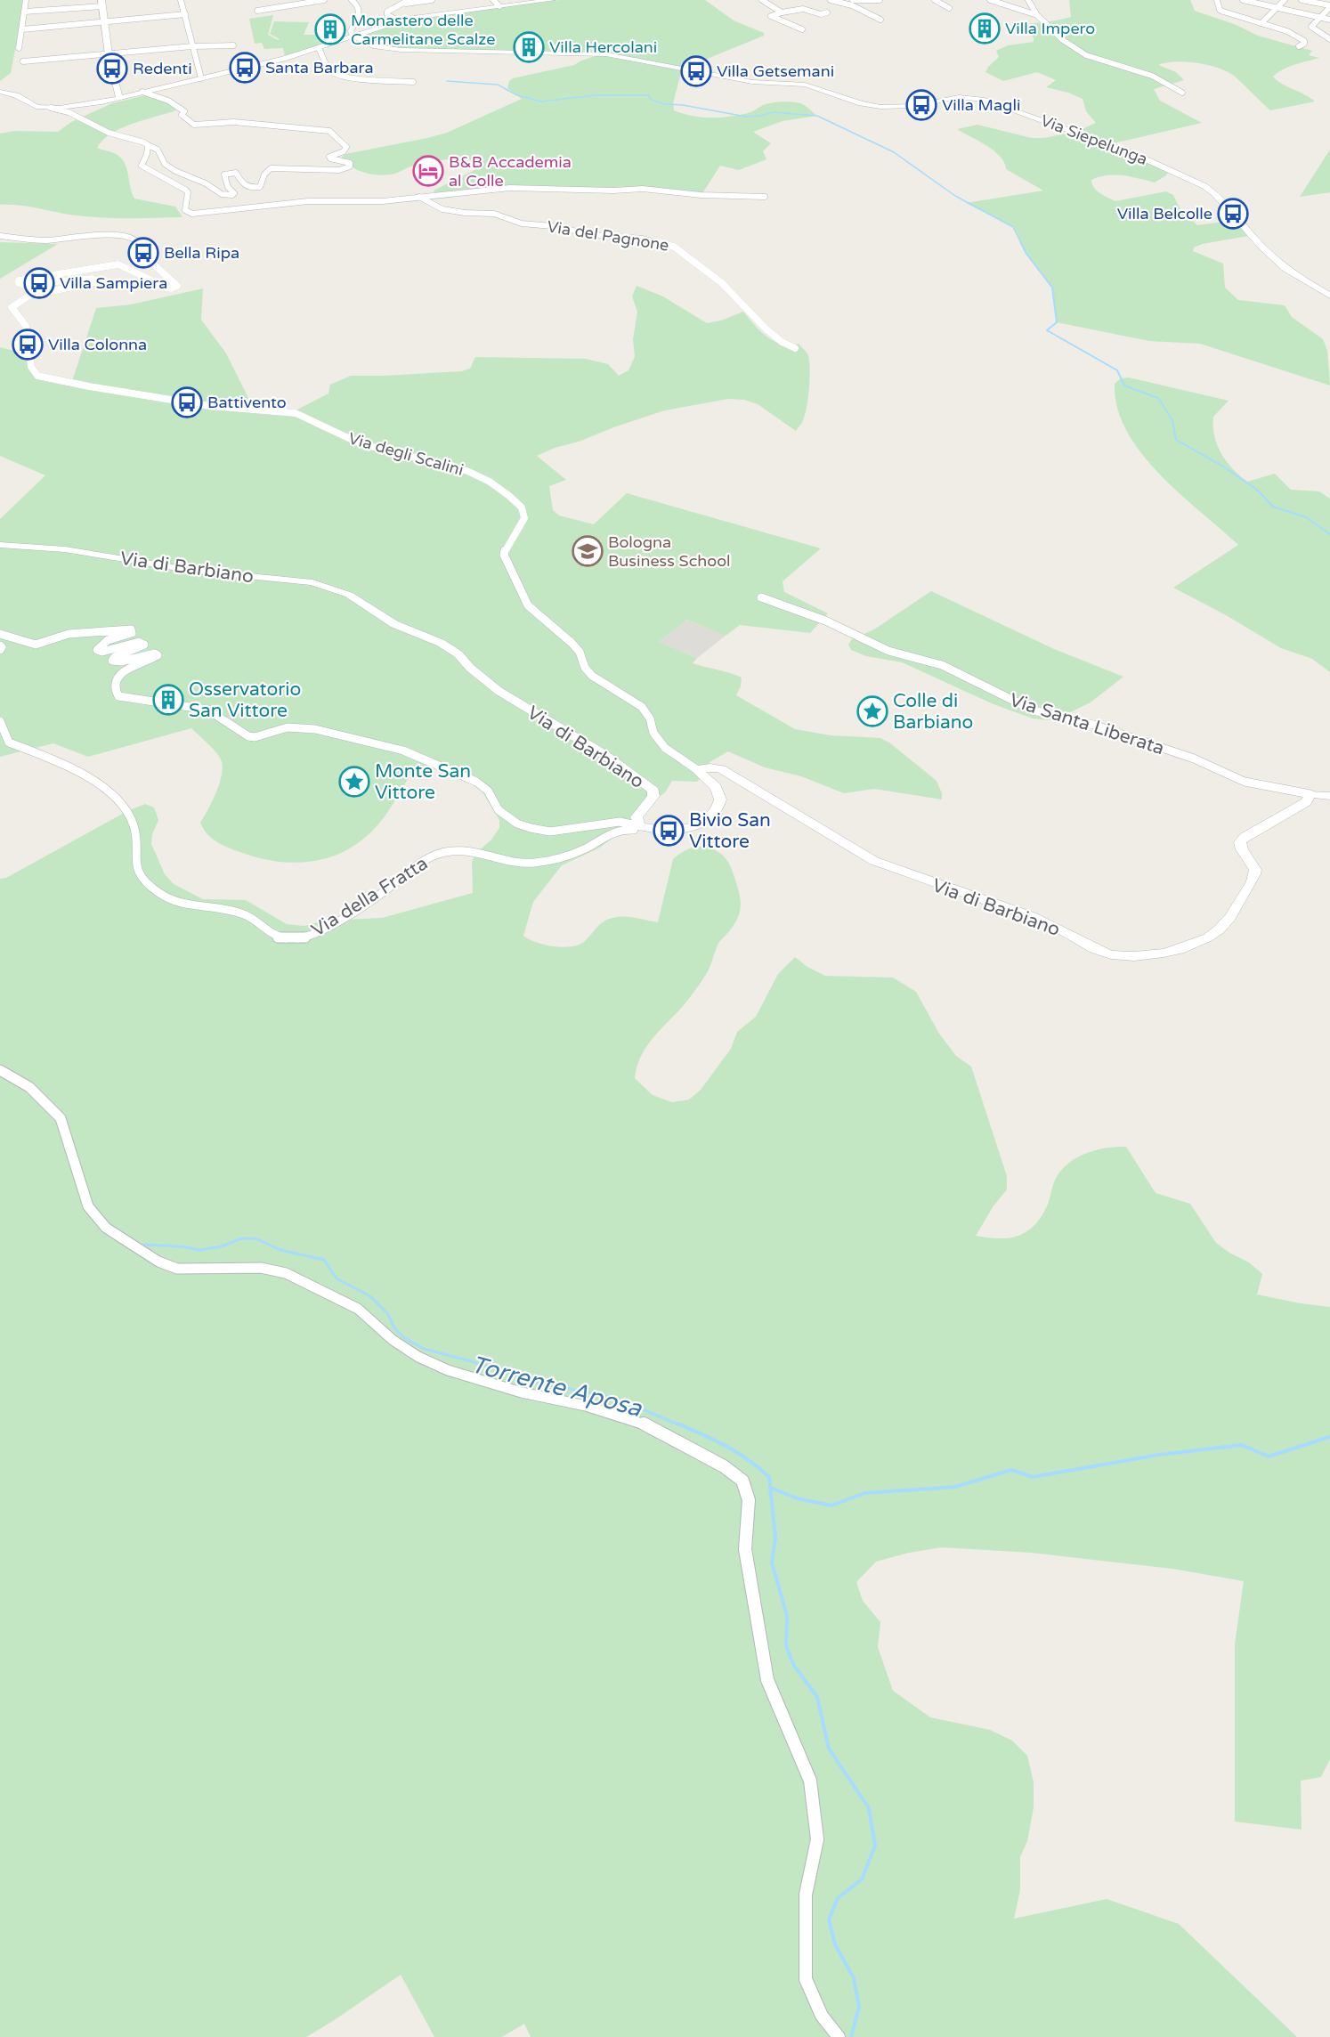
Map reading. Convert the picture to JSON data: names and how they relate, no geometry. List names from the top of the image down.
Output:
{
  "streets": {
    "street": [
      "Via Siepelunga",
      "Via del Pagnone",
      "Via degli Scalini",
      "Via di Barbiano",
      "Via Santa Liberata",
      "Via della Fratta"
    ]
  },
  "crossings": [
    ["Via degli Scalini", "Via di Barbiano"],
    ["Via di Barbiano", "Via Santa Liberata"],
    ["Via di Barbiano", "Via della Fratta"]
  ],
  "water": ["Torrente Aposa"],
  "places": {
    "building": [
      "Villa Impero",
      "Monastero delle Carmelitane Scalze",
      "Villa Hercolani",
      "Osservatorio San Vittore"
    ],
    "bus stop": [
      "Santa Barbara",
      "Redenti",
      "Villa Getsemani",
      "Villa Magli",
      "Villa Belcolle",
      "Bella Ripa",
      "Villa Sampiera",
      "Villa Colonna",
      "Battivento",
      "Bivio San Vittore"
    ],
    "hotel": ["B&B Accademia al Colle"],
    "school or university": ["Bologna Business School"],
    "place": ["Colle di Barbiano", "Monte San Vittore"]
  }
}
